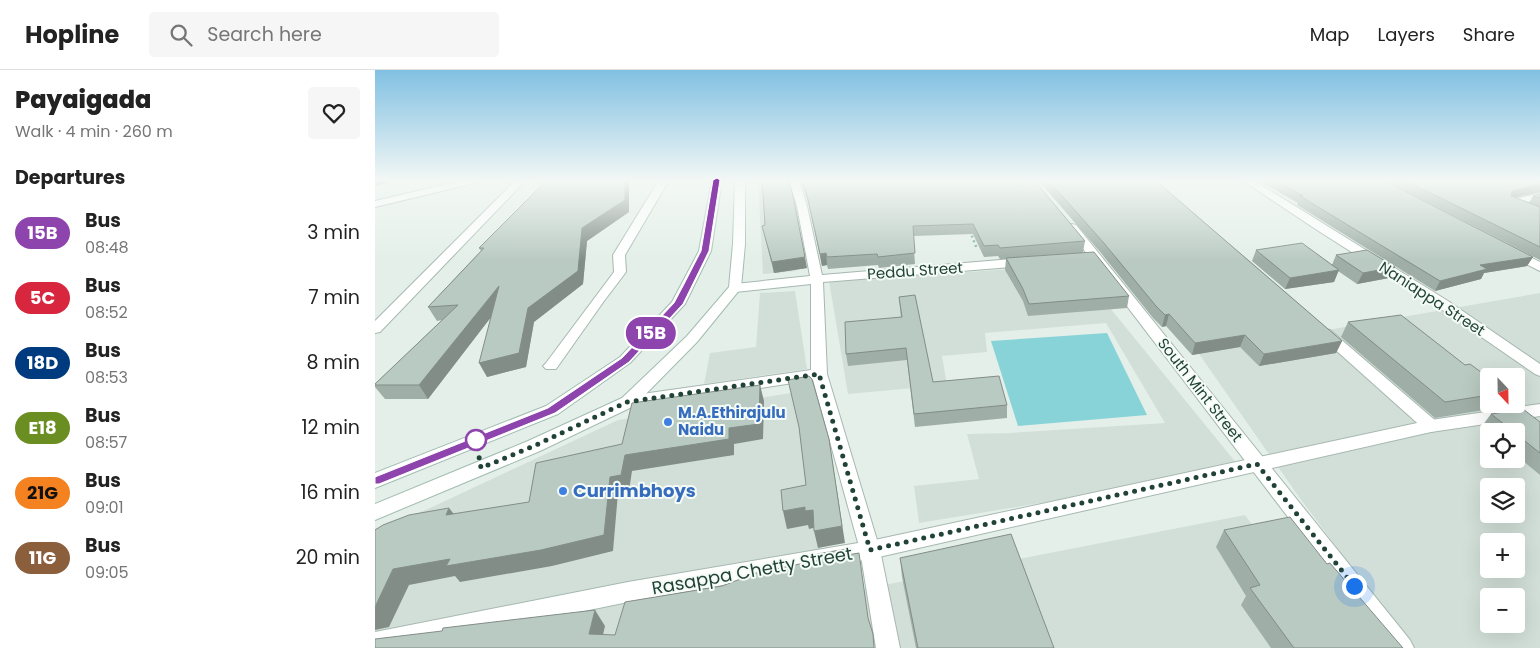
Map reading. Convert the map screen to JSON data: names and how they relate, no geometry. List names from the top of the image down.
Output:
{
  "streets": {
    "street": [
      "Peddu Street",
      "Naniappa Street",
      "South Mint Street",
      "Rasappa Chetty Street"
    ]
  },
  "crossings": [
    ["South Mint Street", "Rasappa Chetty Street"]
  ],
  "places": ["M.A.Ethirajulu Naidu", "Currimbhoys"],
  "lines": ["bus line 15B"],
  "north": "bottom",
  "page": {
    "header": "Hopline",
    "search": "Search here",
    "nav": ["Map", "Layers", "Share"],
    "heading": [
      ["Payaigada", "Walk · 4 min · 260 m"],
      "Departures"
    ],
    "on_map": "15B",
    "list": [
      {
        "mark": "15B",
        "name": "Bus",
        "note": "08:48",
        "value": "3 min"
      },
      {
        "mark": "5C",
        "name": "Bus",
        "note": "08:52",
        "value": "7 min"
      },
      {
        "mark": "18D",
        "name": "Bus",
        "note": "08:53",
        "value": "8 min"
      },
      {
        "mark": "E18",
        "name": "Bus",
        "note": "08:57",
        "value": "12 min"
      },
      {
        "mark": "21G",
        "name": "Bus",
        "note": "09:01",
        "value": "16 min"
      },
      {
        "mark": "11G",
        "name": "Bus",
        "note": "09:05",
        "value": "20 min"
      }
    ],
    "map_buttons": ["+", "−"]
  }
}
